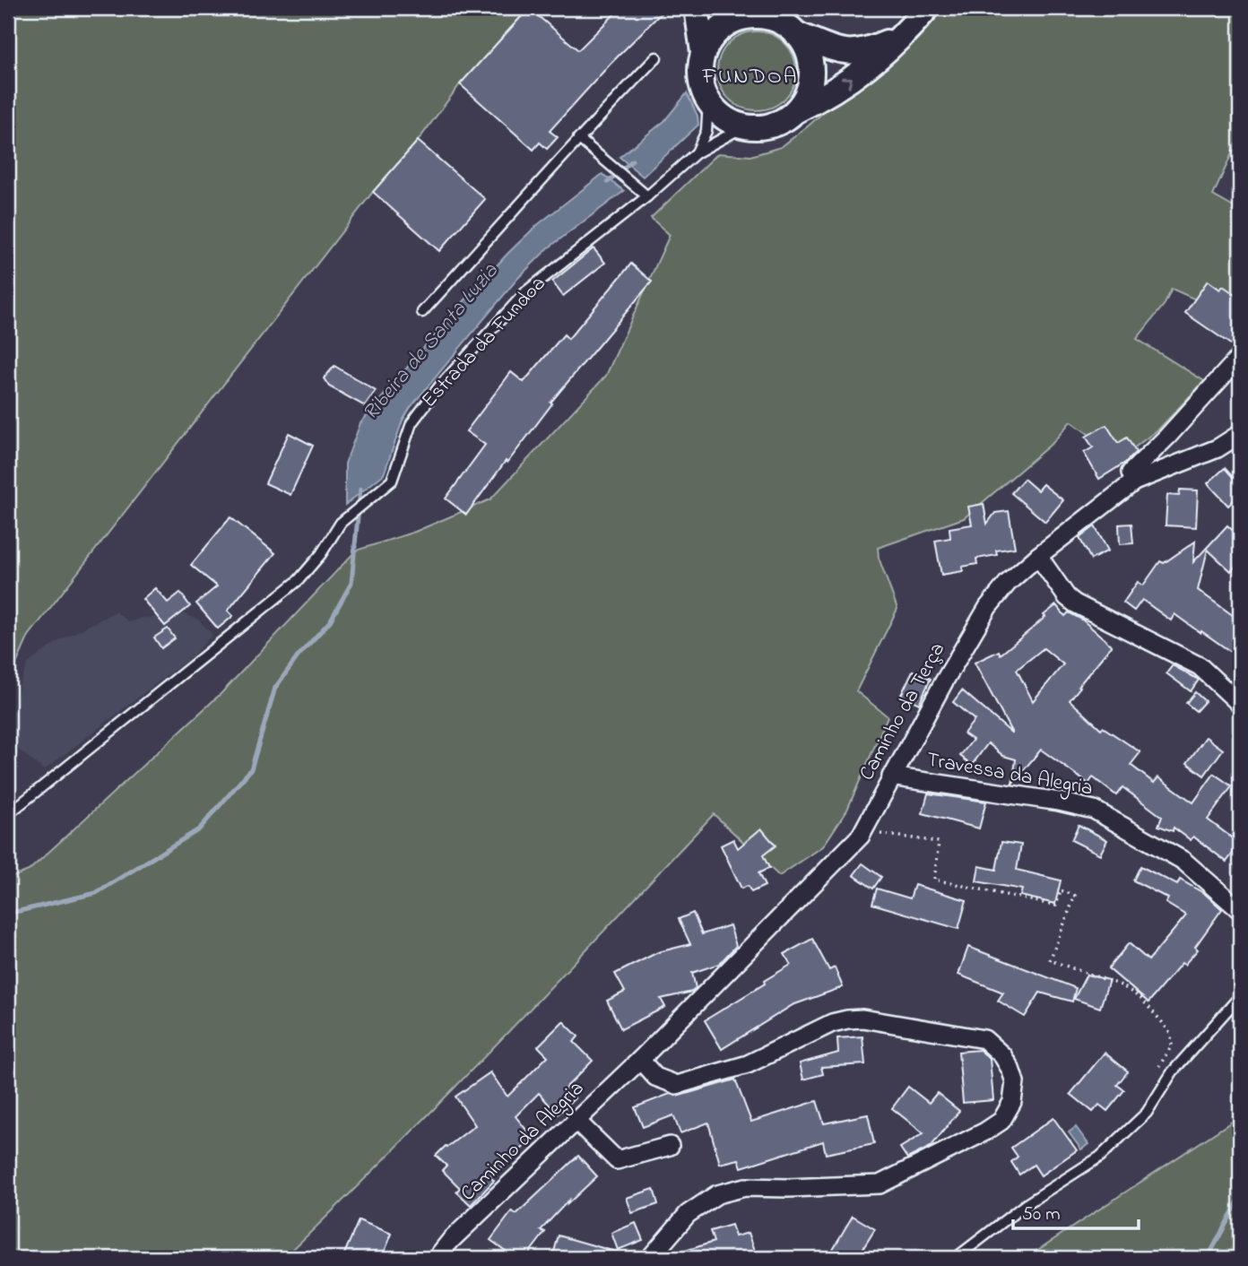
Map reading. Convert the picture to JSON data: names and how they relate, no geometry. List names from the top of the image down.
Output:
{
  "streets": {
    "street": ["Caminho da Terça", "Travessa da Alegria", "Caminho da Alegria"],
    "lane": ["Estrada da Fundoa"]
  },
  "crossings": [
    ["Caminho da Terça", "Travessa da Alegria"],
    ["Caminho da Terça", "Caminho da Alegria"]
  ],
  "districts": ["FUNDOA"],
  "water": ["Ribeira de Santa Luzia"],
  "scale_bar": "50 m"
}
